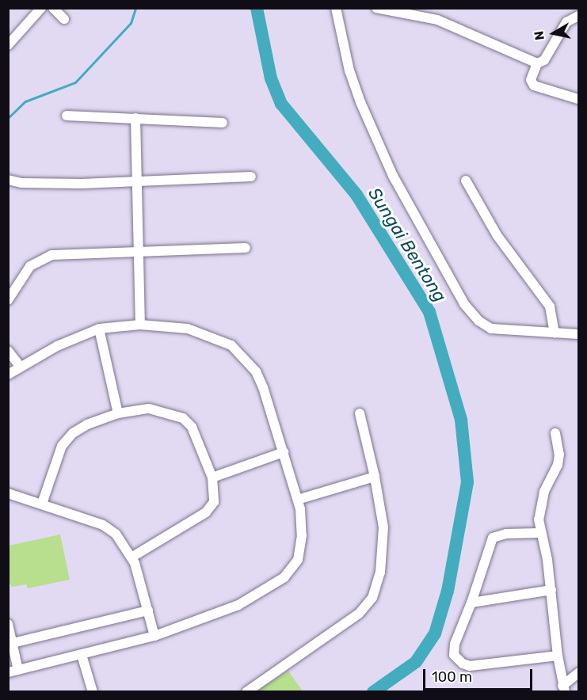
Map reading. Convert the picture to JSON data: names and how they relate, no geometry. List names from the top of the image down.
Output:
{
  "water": ["Sungai Bentong"],
  "scale_bar": "100 m",
  "north": "left"
}
